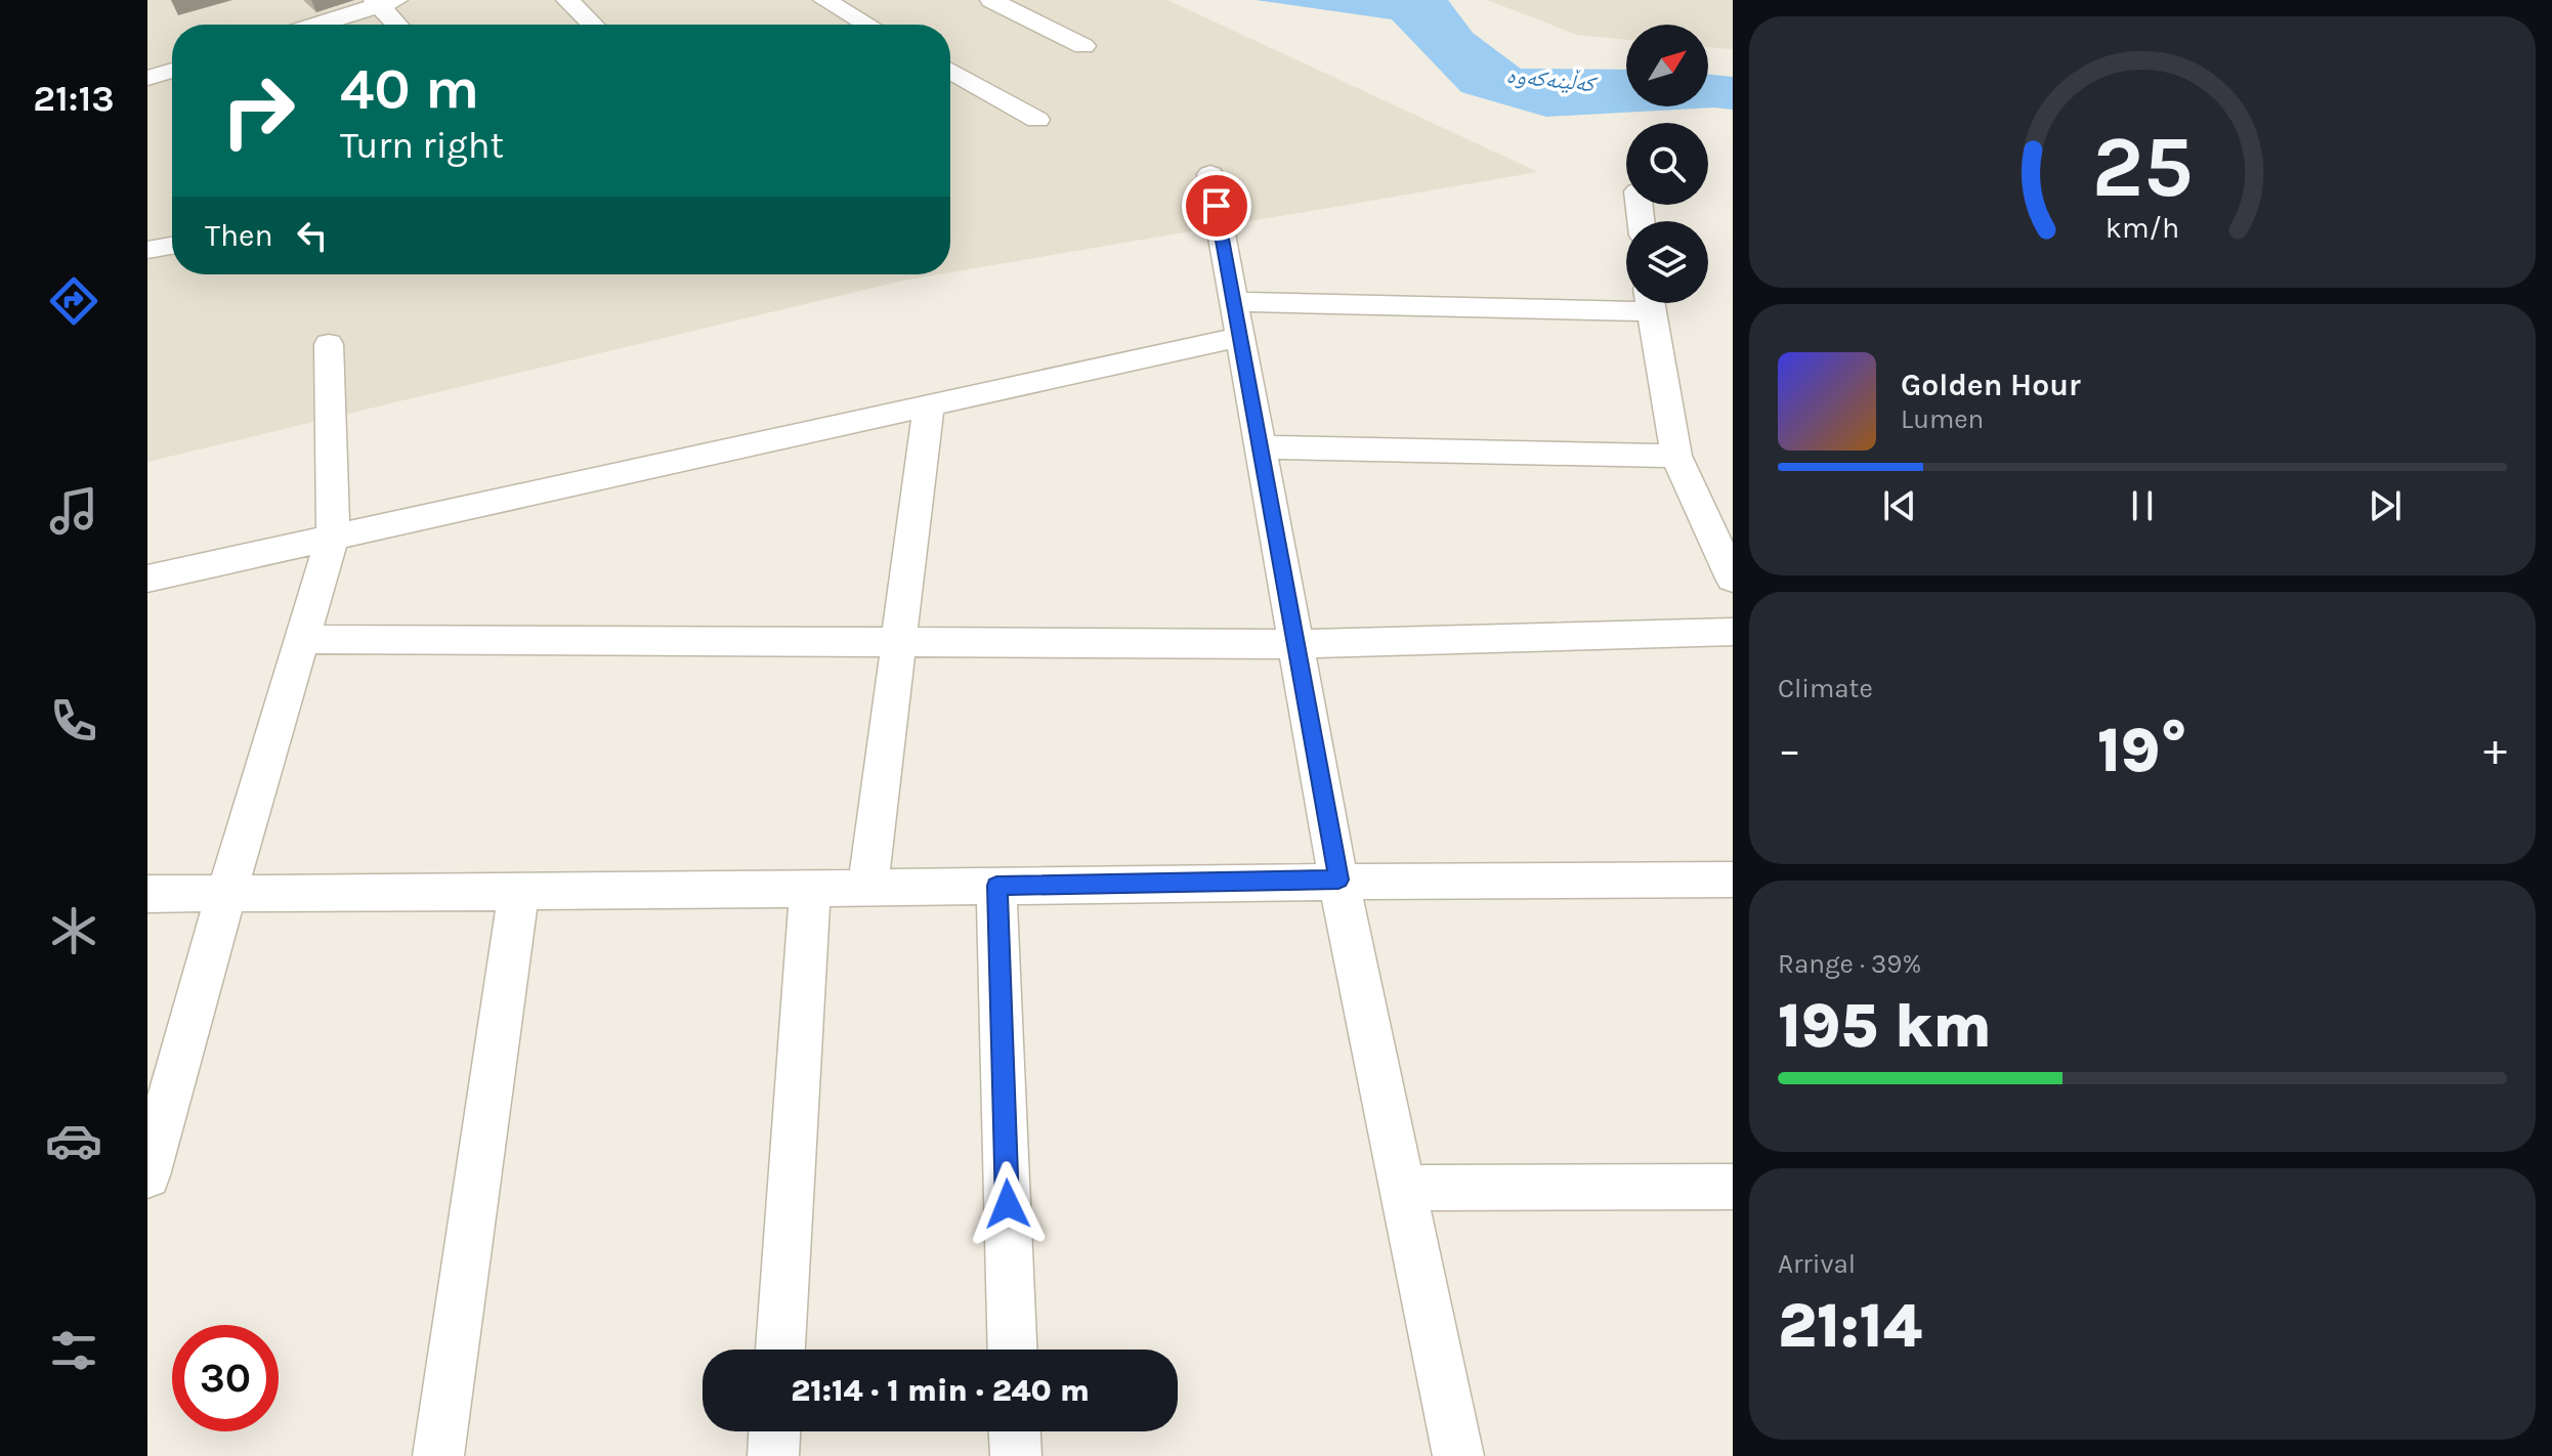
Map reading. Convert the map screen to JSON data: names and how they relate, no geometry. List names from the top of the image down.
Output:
{
  "water": ["کەڵینەکەوە"],
  "north": "top right",
  "page": {
    "tabs": "21:13",
    "turn": ["40 m", "Turn right"],
    "then": "Then",
    "song": ["Golden Hour", "Lumen"],
    "tile": [
      "Climate",
      ["Range · 39%", "195 km"],
      ["Arrival", "21:14"]
    ],
    "heat": ["−", "19°", "+"],
    "limit": "30",
    "trip": "21:14 · 1 min · 240 m",
    "gauge": ["25", "km/h"]
  }
}
